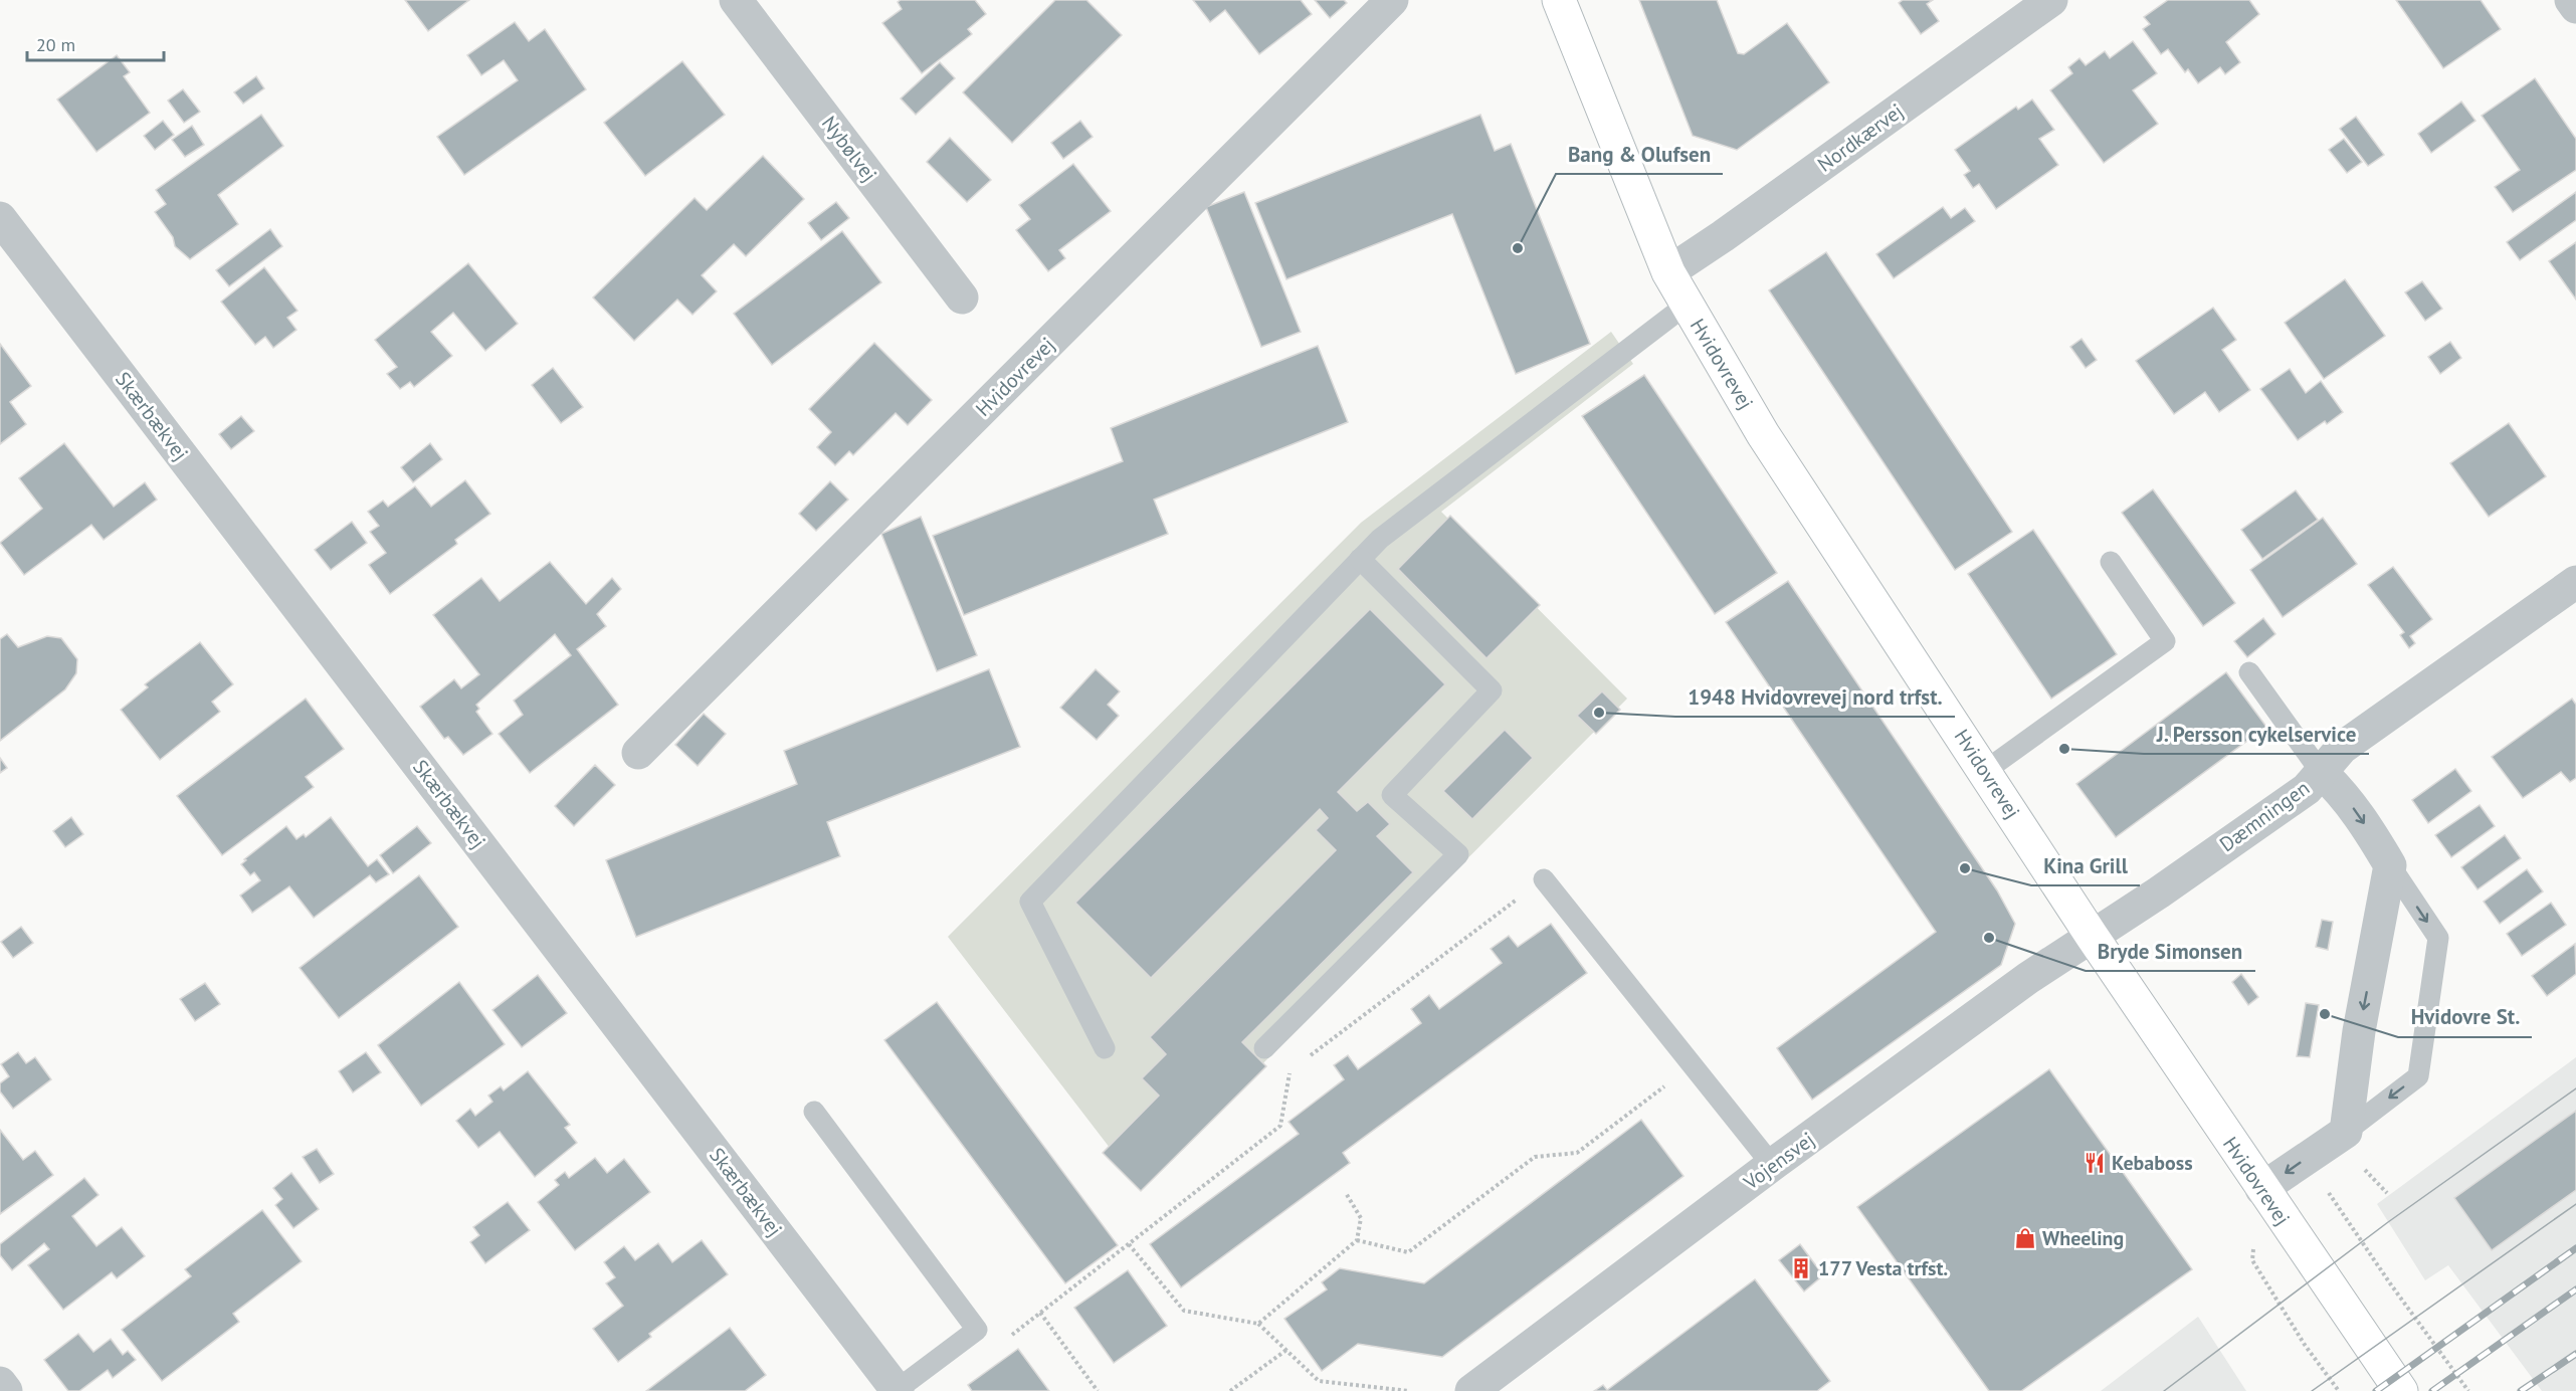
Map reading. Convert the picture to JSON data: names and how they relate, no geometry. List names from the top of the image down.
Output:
{
  "streets": {
    "street": [
      "Nordkærvej",
      "Nybølvej",
      "Hvidovrevej",
      "Skærbækvej",
      "Dæmningen",
      "Vojensvej"
    ]
  },
  "crossings": [
    ["Nordkærvej", "Hvidovrevej"],
    ["Hvidovrevej", "Dæmningen"],
    ["Hvidovrevej", "Vojensvej"],
    ["Dæmningen", "Vojensvej"]
  ],
  "places": {
    "other": [
      "Bang & Olufsen",
      "1948 Hvidovrevej nord trfst.",
      "J. Persson cykelservice",
      "Kina Grill",
      "Bryde Simonsen",
      "Hvidovre St."
    ],
    "restaurant": ["Kebaboss"],
    "shop": ["Wheeling"],
    "building": ["177 Vesta trfst."]
  },
  "scale_bar": "20 m"
}
